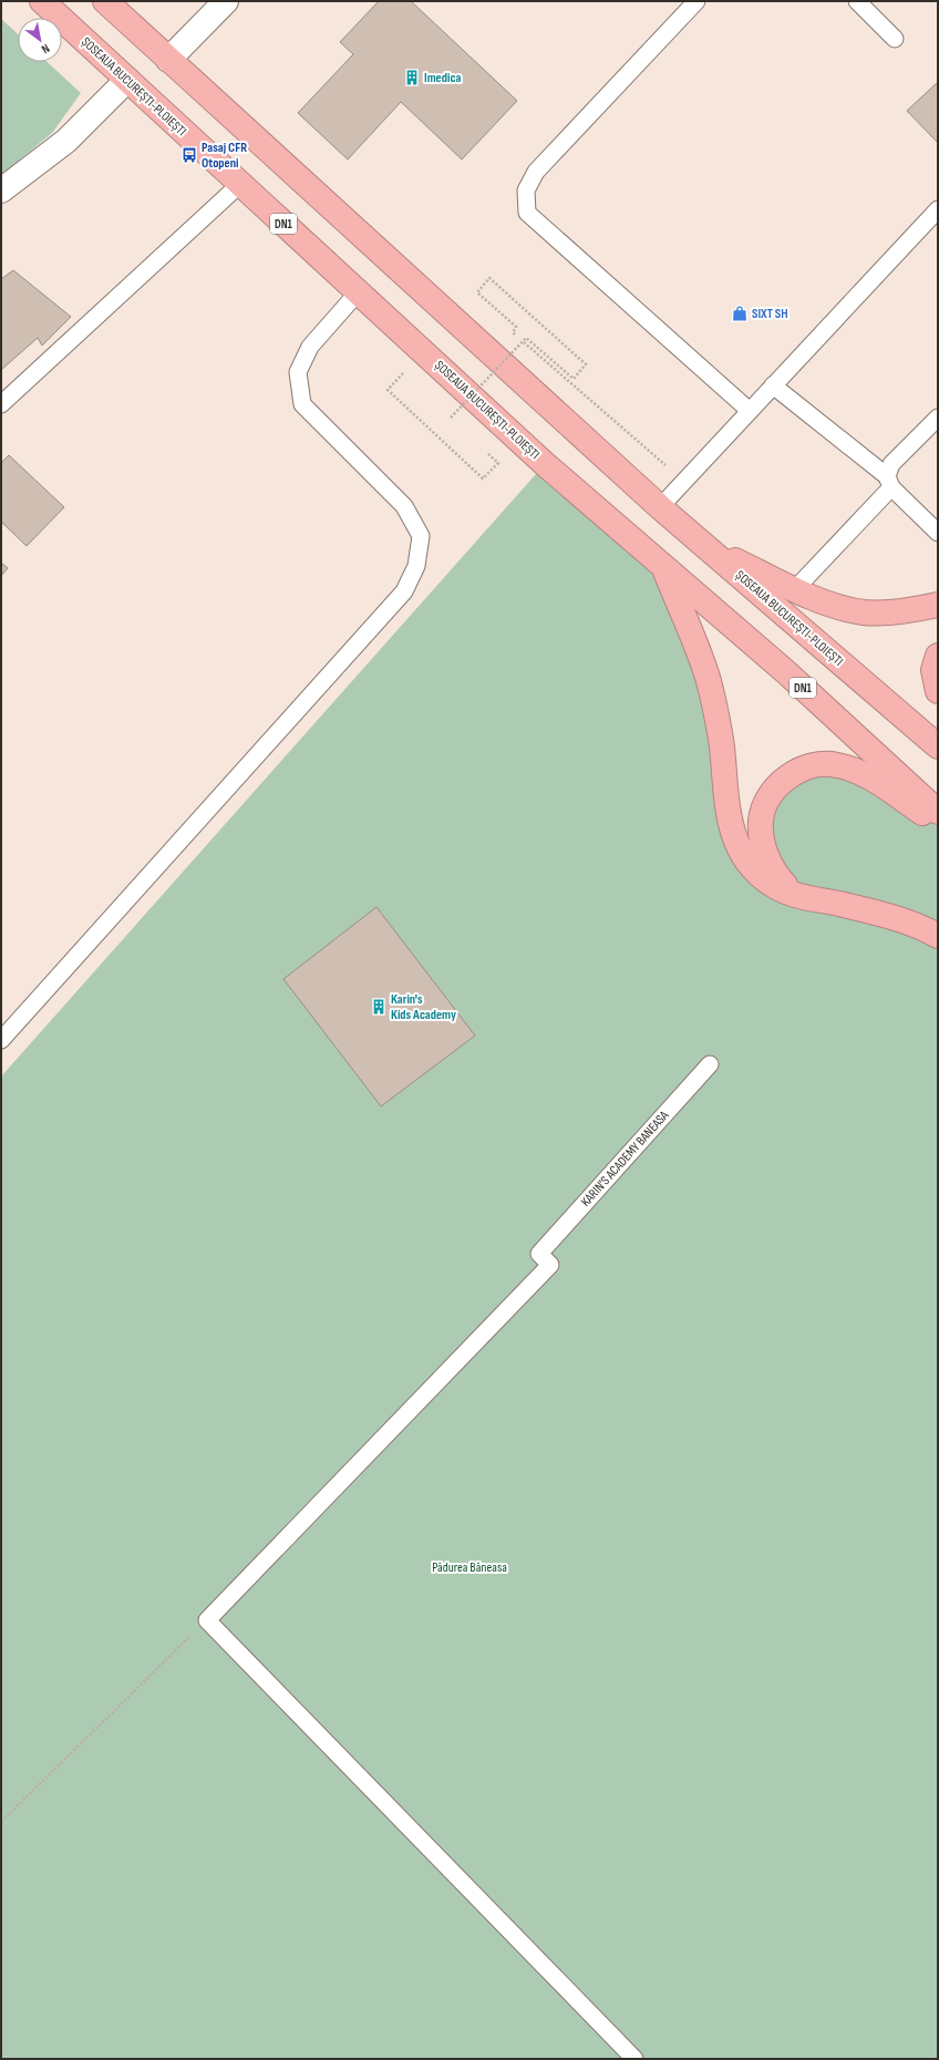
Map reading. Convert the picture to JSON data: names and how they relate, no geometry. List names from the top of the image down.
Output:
{
  "streets": {
    "highway": ["ȘOSEAUA BUCUREȘTI-PLOIEȘTI", "DN1"],
    "lane": ["KARIN'S ACADEMY BANEASA"]
  },
  "parks": ["Pădurea Băneasa"],
  "places": {
    "building": ["Imedica", "Karin's Kids Academy"],
    "bus stop": ["Pasaj CFR Otopeni"],
    "shop": ["SIXT SH"]
  },
  "north": "bottom right"
}
